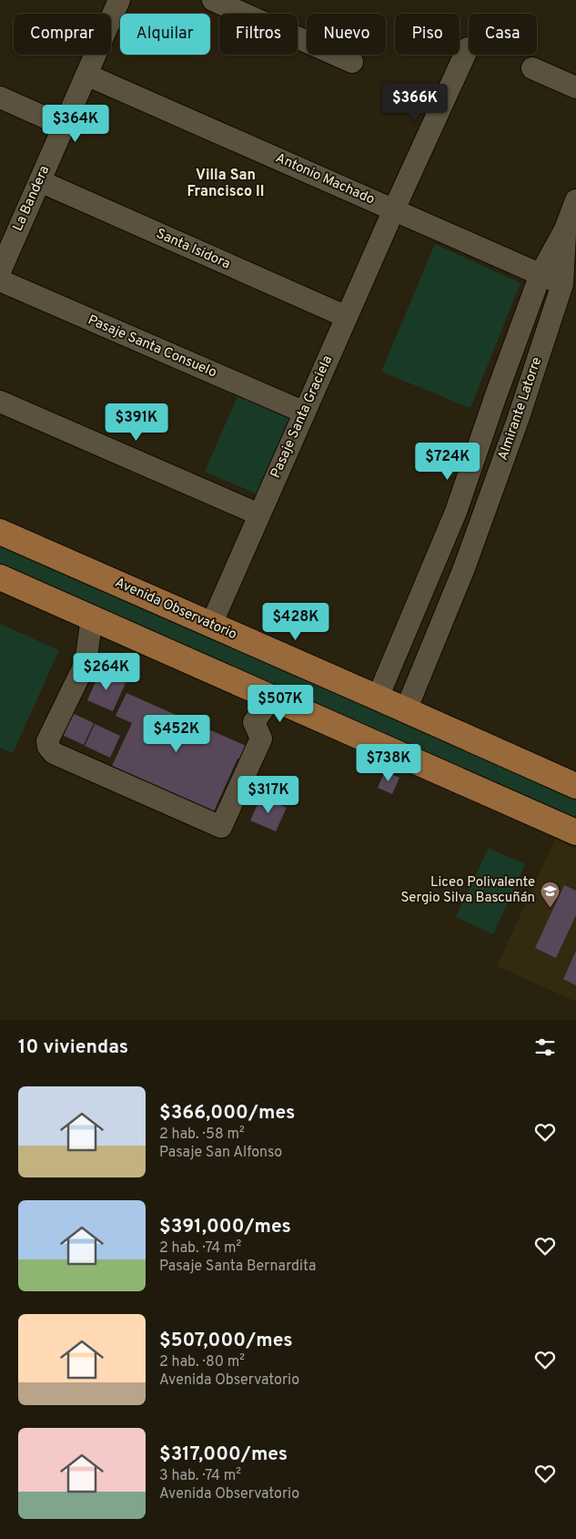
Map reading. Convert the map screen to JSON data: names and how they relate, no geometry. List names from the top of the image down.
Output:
{
  "streets": {
    "main road": ["Avenida Observatorio"],
    "street": [
      "Antonio Machado",
      "La Bandera",
      "Santa Isidora",
      "Pasaje Santa Consuelo",
      "Almirante Latorre",
      "Pasaje Santa Graciela"
    ]
  },
  "crossings": [
    ["Antonio Machado", "La Bandera"],
    ["Antonio Machado", "Almirante Latorre"],
    ["Antonio Machado", "Pasaje Santa Graciela"],
    ["La Bandera", "Santa Isidora"],
    ["Santa Isidora", "Pasaje Santa Graciela"],
    ["Pasaje Santa Consuelo", "Pasaje Santa Graciela"],
    ["Almirante Latorre", "Avenida Observatorio"],
    ["Pasaje Santa Graciela", "Avenida Observatorio"]
  ],
  "districts": ["Villa San Francisco II"],
  "places": {
    "school or university": ["Liceo Polivalente Sergio Silva Bascuñán"]
  },
  "page": {
    "chip": [
      "Comprar",
      "Alquilar",
      "Filtros",
      "Nuevo",
      "Piso",
      "Casa"
    ],
    "price": [
      "$366K",
      "$364K",
      "$391K",
      "$724K",
      "$428K",
      "$264K",
      "$507K",
      "$452K",
      "$738K",
      "$317K"
    ],
    "heading": "10 viviendas",
    "list": [
      {
        "name": "$366,000/mes",
        "note": "2 hab. · 58 m² · Pasaje San Alfonso"
      },
      {
        "name": "$391,000/mes",
        "note": "2 hab. · 74 m² · Pasaje Santa Bernardita"
      },
      {
        "name": "$507,000/mes",
        "note": "2 hab. · 80 m² · Avenida Observatorio"
      },
      {
        "name": "$317,000/mes",
        "note": "3 hab. · 74 m² · Avenida Observatorio"
      }
    ]
  }
}
